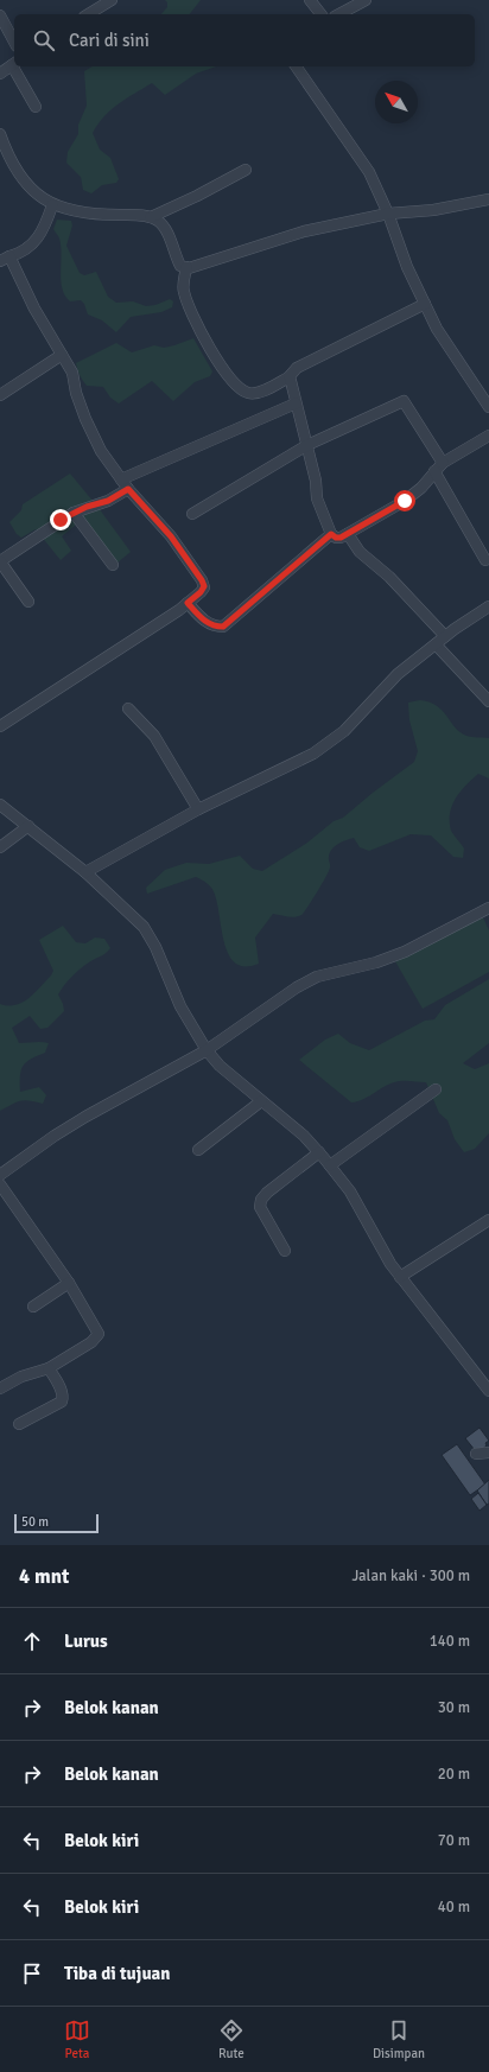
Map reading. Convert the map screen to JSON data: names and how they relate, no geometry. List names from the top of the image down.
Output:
{
  "scale_bar": "50 m",
  "north": "top left",
  "page": {
    "search": "Cari di sini",
    "scale": "50 m",
    "heading": ["4 mnt", "Jalan kaki · 300 m"],
    "list": [
      ["Lurus", "140 m"],
      ["Belok kanan", "30 m"],
      ["Belok kanan", "20 m"],
      ["Belok kiri", "70 m"],
      ["Belok kiri", "40 m"],
      "Tiba di tujuan"
    ],
    "nav": ["Peta", "Rute", "Disimpan"]
  }
}
